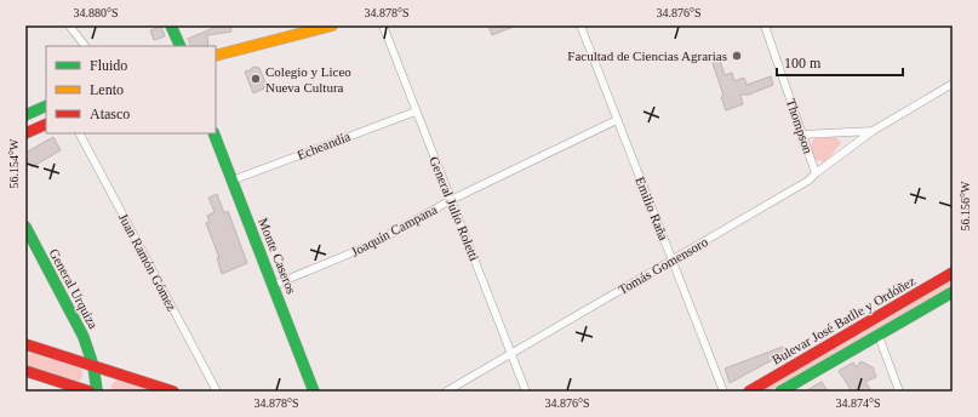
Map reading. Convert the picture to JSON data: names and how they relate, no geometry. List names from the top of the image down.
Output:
{
  "streets": {
    "street": [
      "Thompson",
      "Echeandía",
      "General Julio Roletti",
      "Emilio Raña",
      "Joaquín Campana",
      "Monte Caseros",
      "Juan Ramón Gómez",
      "Tomás Gomensoro",
      "General Urquiza",
      "Bulevar José Batlle y Ordóñez"
    ]
  },
  "crossings": [
    ["Thompson", "Tomás Gomensoro"],
    ["Echeandía", "General Julio Roletti"],
    ["Echeandía", "Monte Caseros"],
    ["General Julio Roletti", "Joaquín Campana"],
    ["General Julio Roletti", "Tomás Gomensoro"],
    ["Emilio Raña", "Joaquín Campana"],
    ["Emilio Raña", "Tomás Gomensoro"],
    ["Joaquín Campana", "Monte Caseros"]
  ],
  "places": ["Facultad de Ciencias Agrarias", "Colegio y Liceo Nueva Cultura"],
  "legend": ["Fluido", "Lento", "Atasco"],
  "scale_bar": "100 m",
  "coordinates": [
    "34.880°S",
    "34.878°S",
    "34.876°S",
    "56.154°W",
    "56.156°W",
    "34.874°S"
  ]
}
